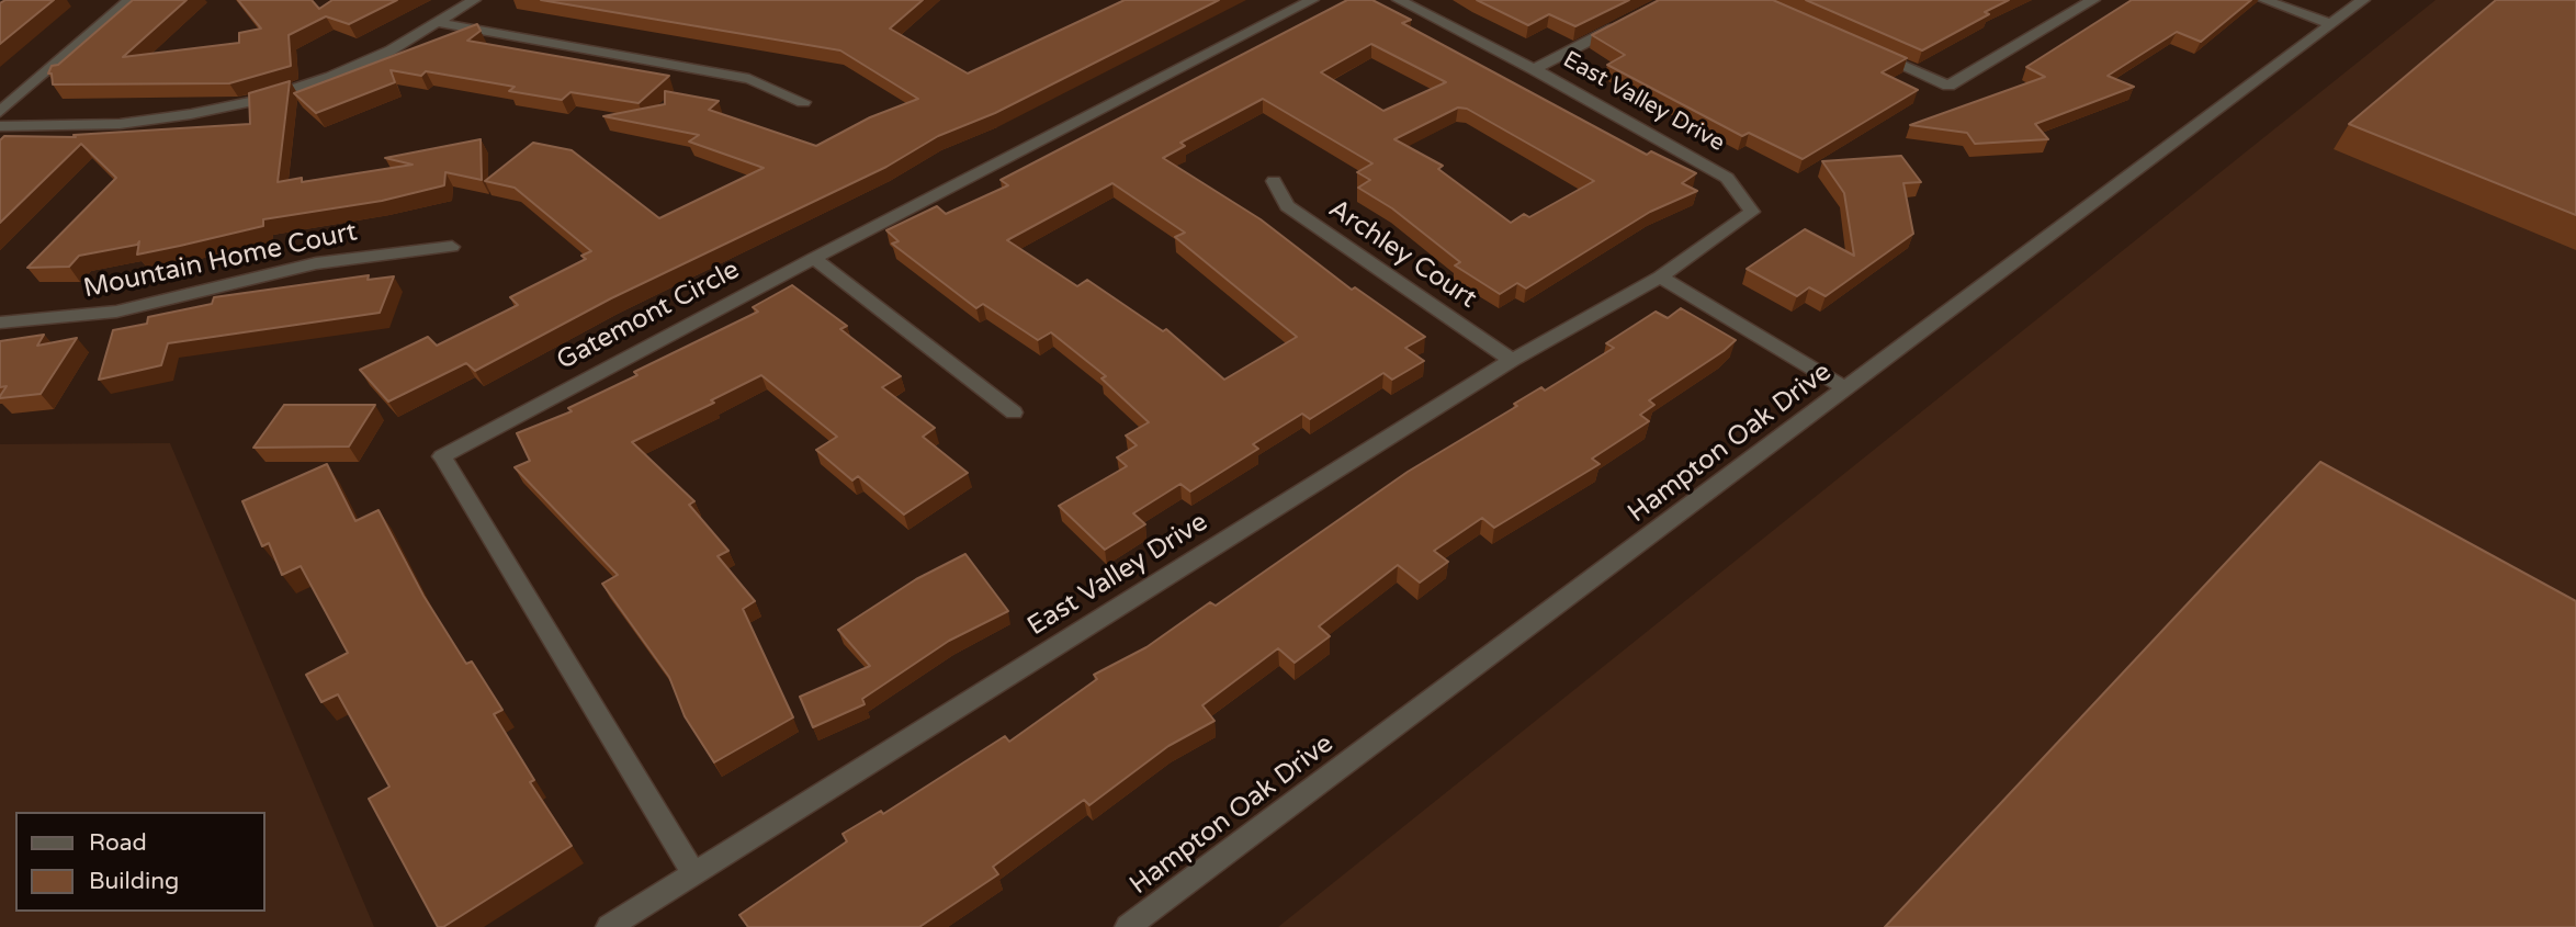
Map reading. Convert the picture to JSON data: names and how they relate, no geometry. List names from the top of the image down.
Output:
{
  "streets": {
    "street": [
      "East Valley Drive",
      "Archley Court",
      "Mountain Home Court",
      "Gatemont Circle",
      "Hampton Oak Drive"
    ]
  },
  "crossings": [
    ["East Valley Drive", "Archley Court"],
    ["East Valley Drive", "Gatemont Circle"]
  ],
  "legend": ["Road", "Building"]
}
